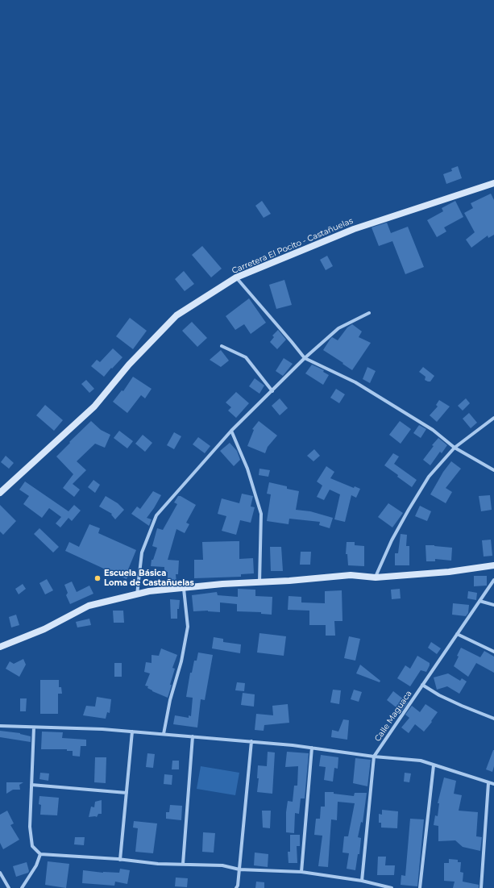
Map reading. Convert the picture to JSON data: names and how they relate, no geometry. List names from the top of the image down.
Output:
{
  "streets": {
    "main road": ["Carretera El Pocito - Castañuelas"],
    "street": ["Calle Maguaca"]
  },
  "places": ["Escuela Básica Loma de Castañuelas"]
}
